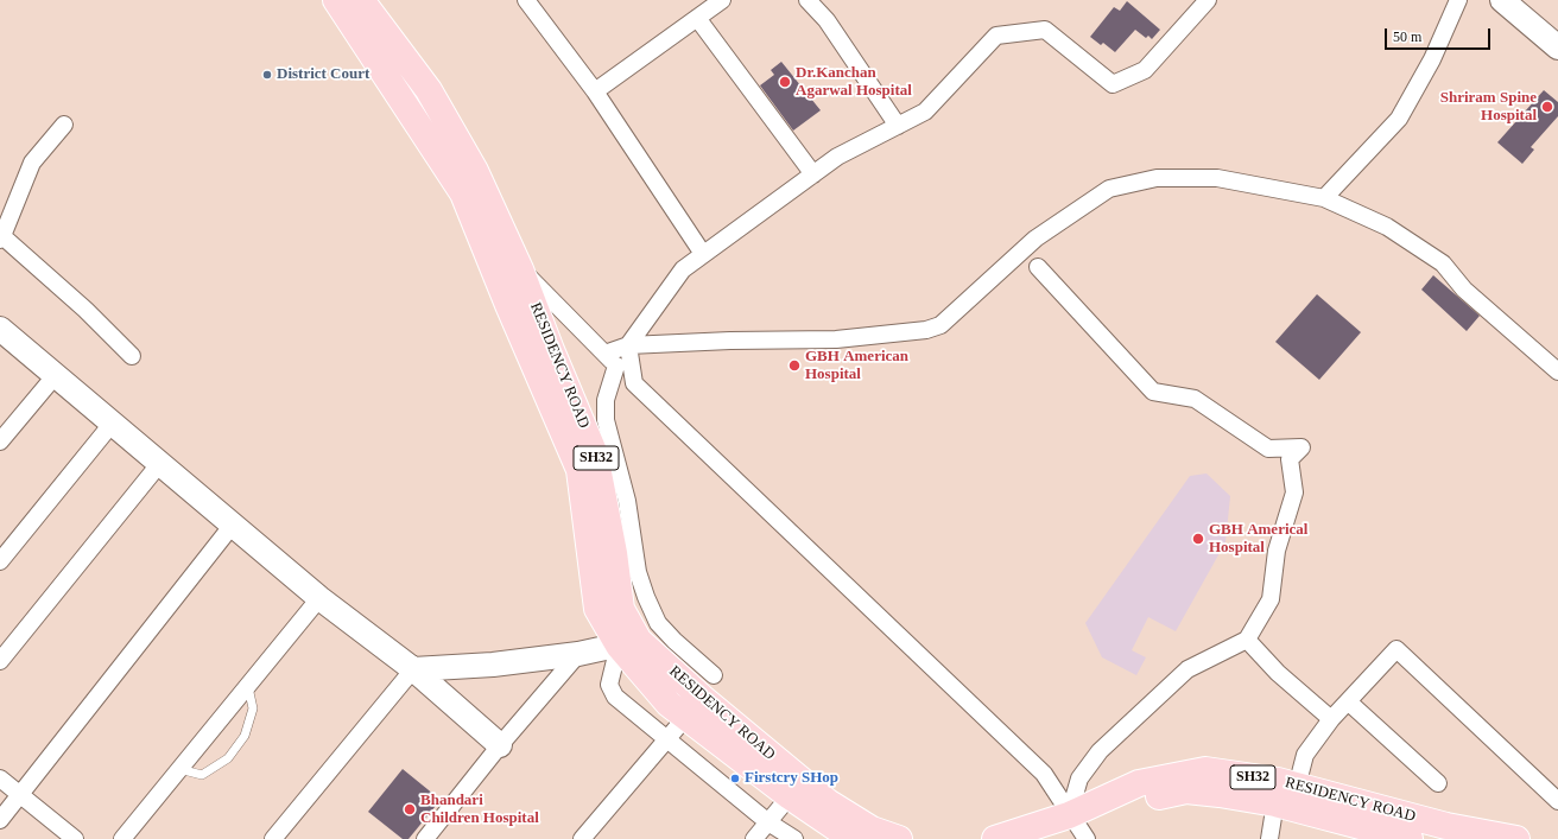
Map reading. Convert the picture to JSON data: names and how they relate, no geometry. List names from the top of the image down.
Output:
{
  "streets": {
    "main road": ["RESIDENCY ROAD", "SH32"]
  },
  "places": [
    "District Court",
    "Dr.Kanchan Agarwal Hospital",
    "Shriram Spine Hospital",
    "GBH American Hospital",
    "GBH Americal Hospital",
    "Firstcry SHop",
    "Bhandari Children Hospital"
  ],
  "scale_bar": "50 m"
}
